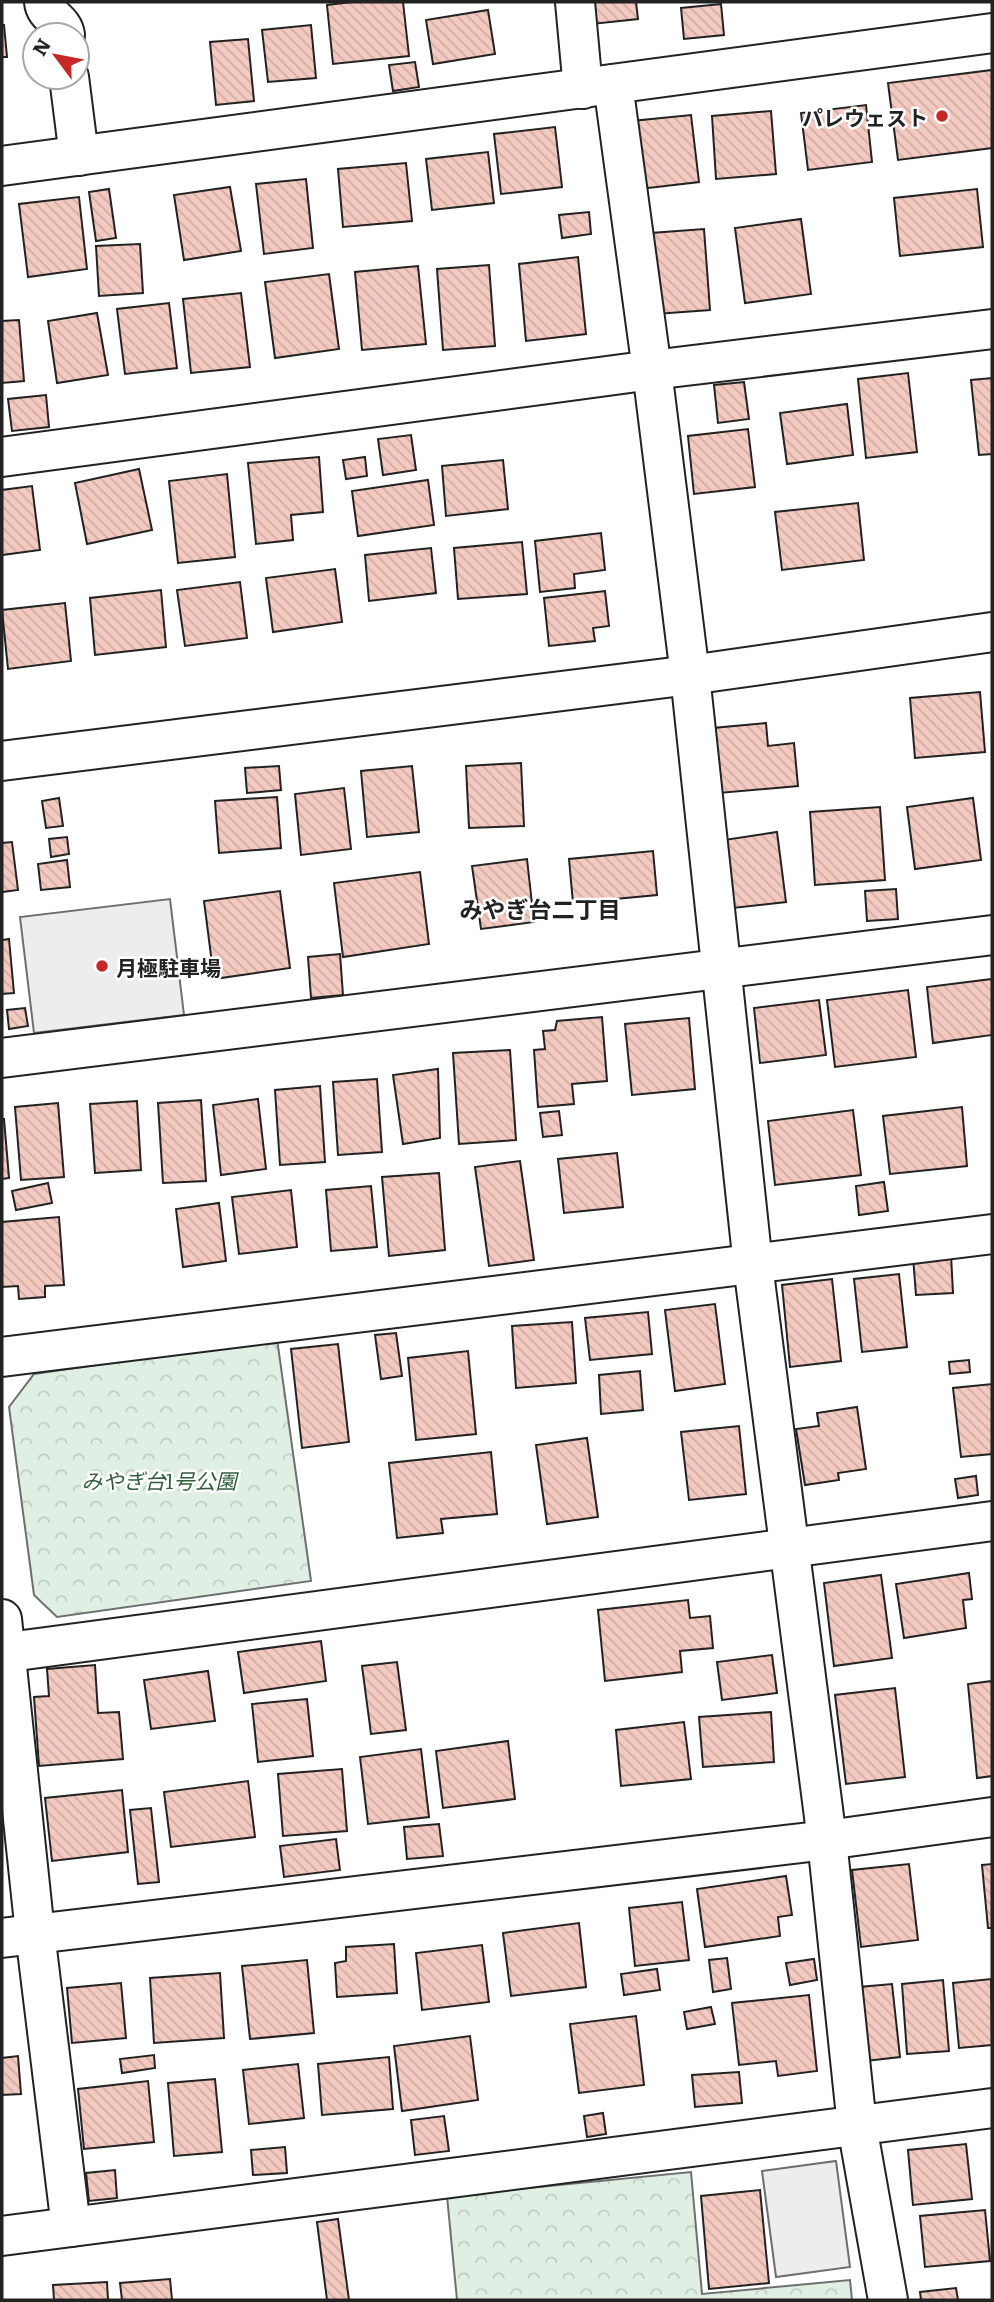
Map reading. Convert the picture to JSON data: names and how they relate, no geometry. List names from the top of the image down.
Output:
{
  "districts": ["みやぎ台二丁目"],
  "parks": ["みやぎ台1号公園"],
  "places": ["パレウェスト", "月極駐車場"],
  "north": "top left"
}
